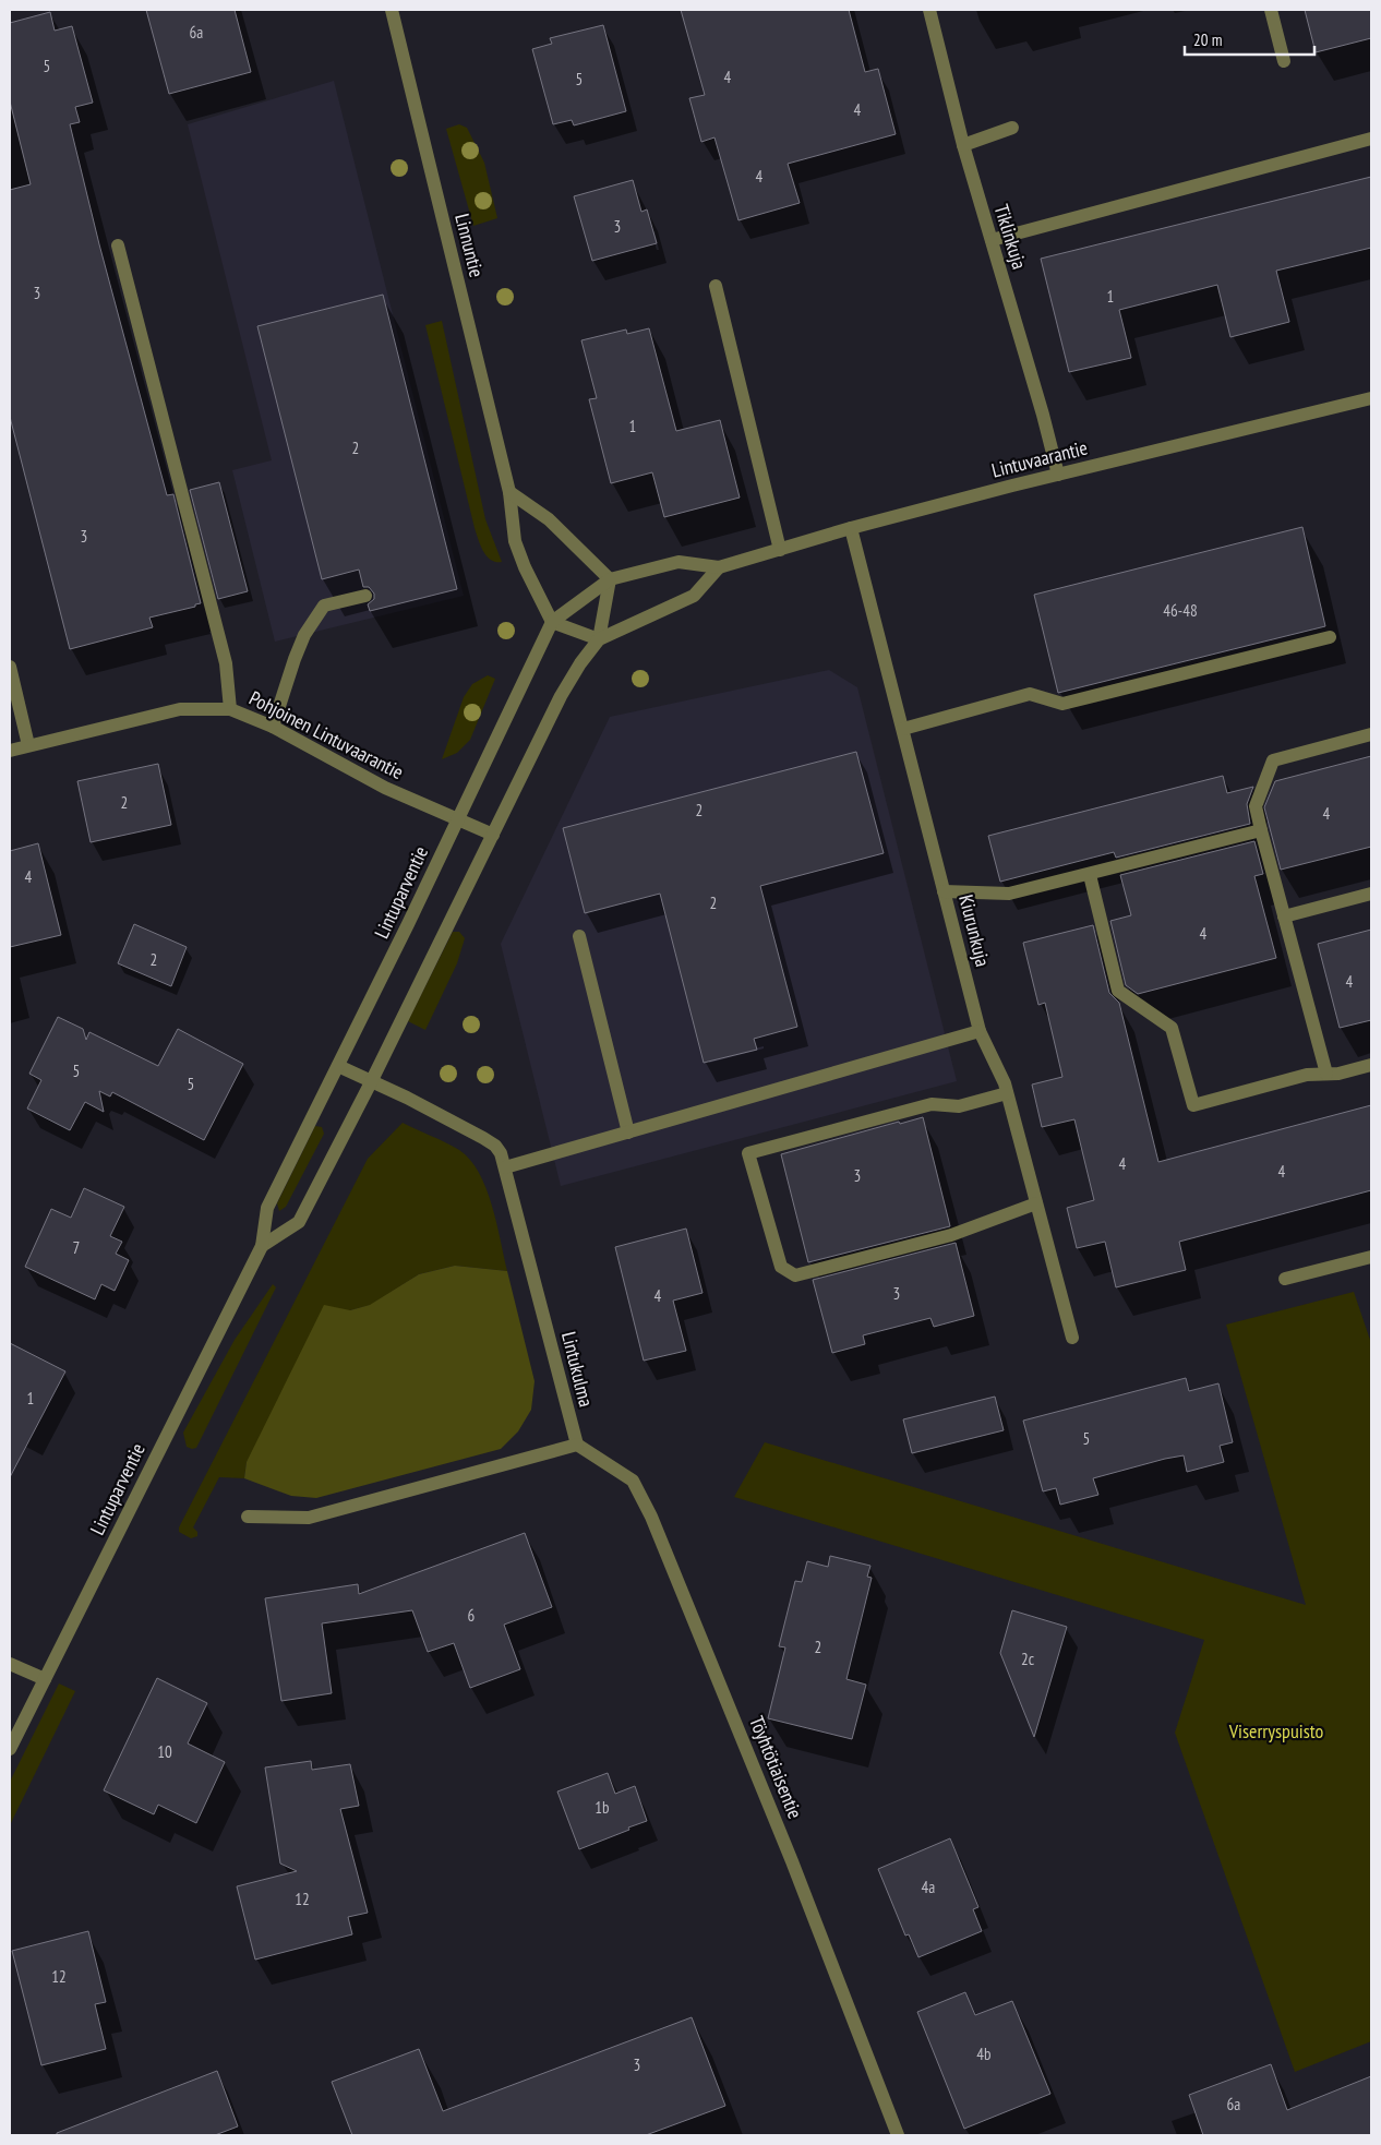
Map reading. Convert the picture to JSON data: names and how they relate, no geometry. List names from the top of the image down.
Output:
{
  "streets": {
    "street": [
      "Tiklinkuja",
      "Linnuntie",
      "Lintuvaarantie",
      "Pohjoinen Lintuvaarantie",
      "Lintuparventie",
      "Kiurunkuja",
      "Lintukulma",
      "Töyhtötiaisentie"
    ]
  },
  "crossings": [
    ["Tiklinkuja", "Lintuvaarantie"],
    ["Linnuntie", "Lintuparventie"],
    ["Lintuvaarantie", "Lintuparventie"],
    ["Lintuvaarantie", "Kiurunkuja"],
    ["Pohjoinen Lintuvaarantie", "Lintuparventie"],
    ["Lintuparventie", "Lintukulma"],
    ["Lintukulma", "Töyhtötiaisentie"]
  ],
  "parks": ["Viserryspuisto"],
  "house_numbers": [
    "6a",
    "5",
    "4",
    "5",
    "4",
    "4",
    "3",
    "3",
    "1",
    "1",
    "2",
    "3",
    "46-48",
    "2",
    "2",
    "4",
    "4",
    "2",
    "4",
    "2",
    "4",
    "5",
    "5",
    "4",
    "4",
    "3",
    "7",
    "3",
    "4",
    "1",
    "5",
    "6",
    "2",
    "2c",
    "10",
    "1b",
    "4a",
    "12",
    "12",
    "4b",
    "3",
    "6a"
  ],
  "scale_bar": "20 m"
}
